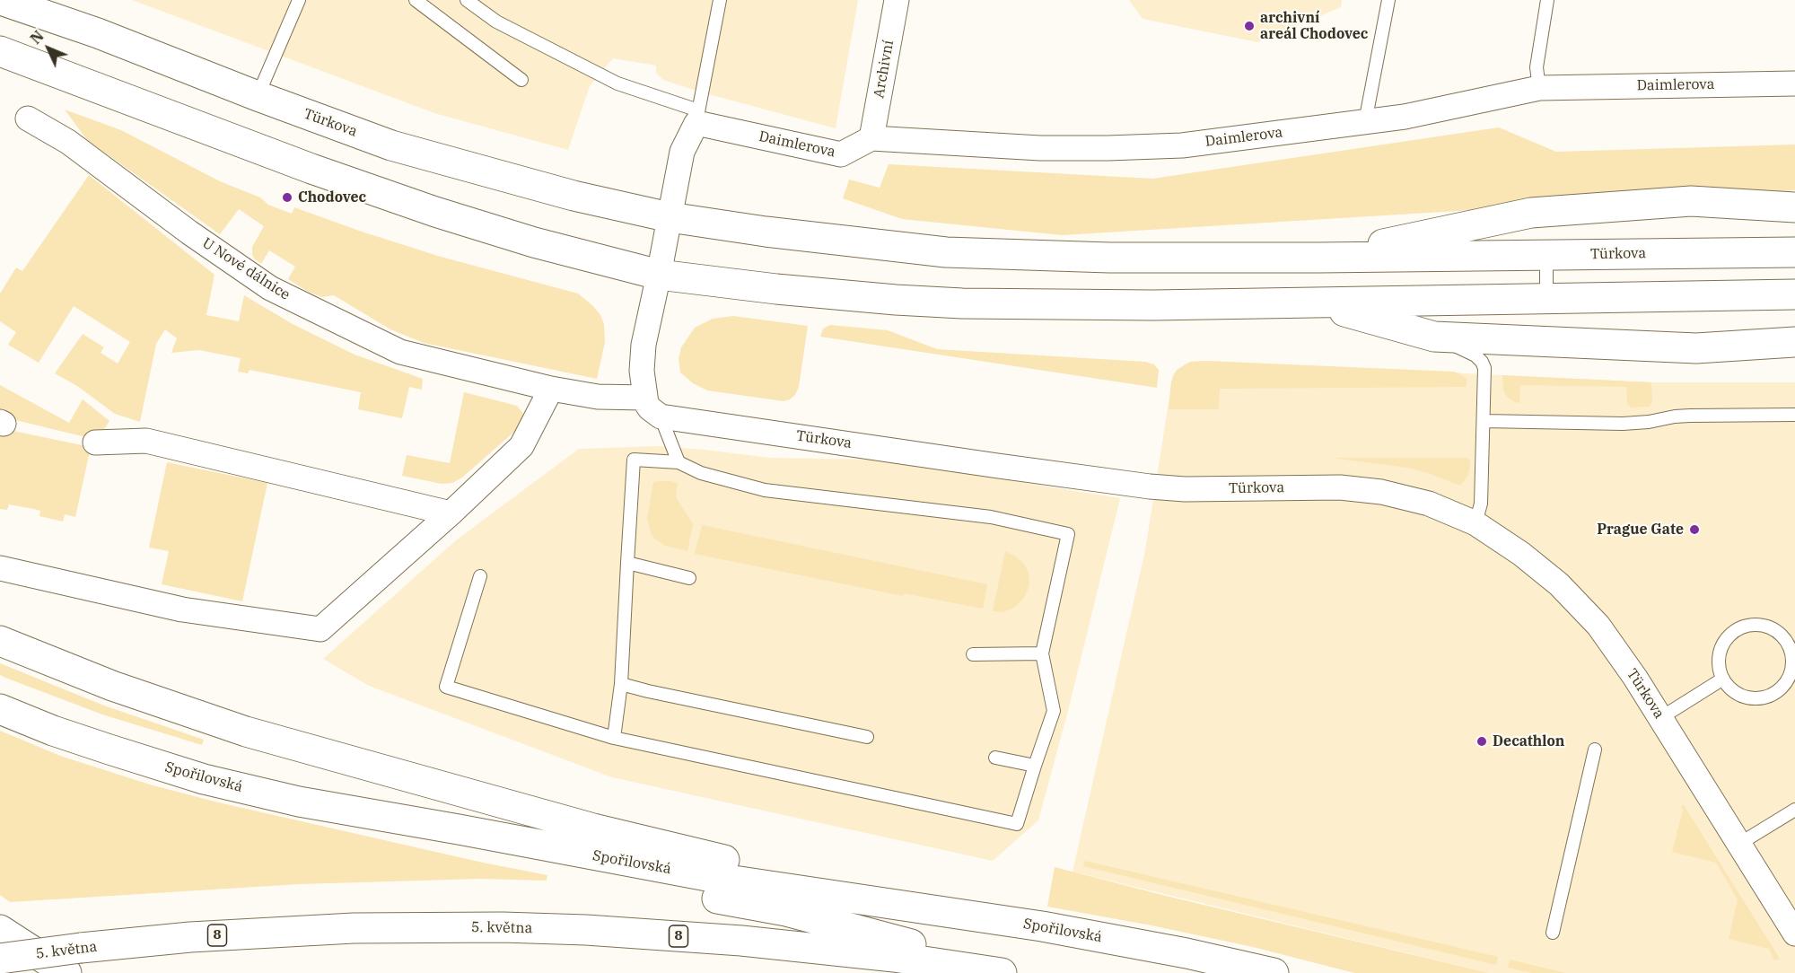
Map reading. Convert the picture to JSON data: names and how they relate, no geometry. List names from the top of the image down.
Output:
{
  "streets": {
    "main road": [
      "Türkova",
      "Spořilovská",
      "5. května",
      "8"
    ],
    "street": ["Archivní", "Daimlerova", "U Nové dálnice"]
  },
  "crossings": [
    ["Archivní", "Daimlerova"]
  ],
  "places": [
    "archivní areál Chodovec",
    "Chodovec",
    "Prague Gate",
    "Decathlon"
  ],
  "north": "top left"
}
